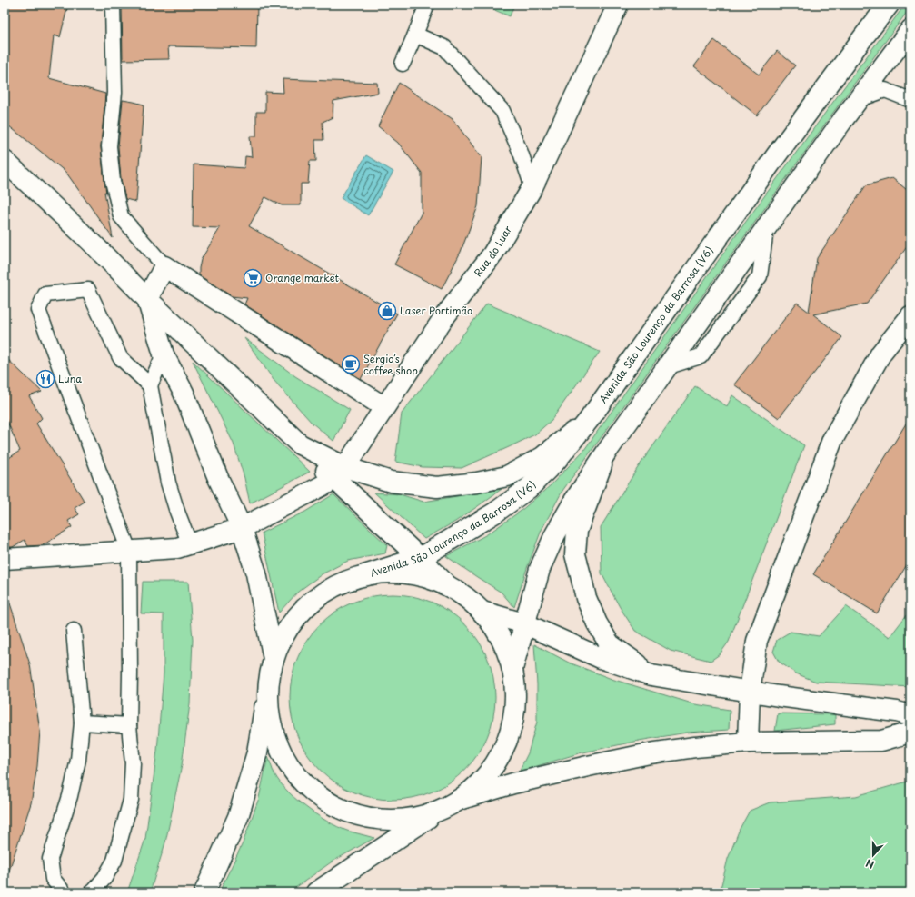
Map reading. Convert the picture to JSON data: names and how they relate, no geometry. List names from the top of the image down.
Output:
{
  "streets": {
    "street": ["Rua do Luar", "Avenida São Lourenço da Barrosa (V6)"]
  },
  "places": {
    "supermarket": ["Orange market"],
    "shop": ["Laser Portimão"],
    "cafe": ["Sergio’s coffee shop"],
    "restaurant": ["Luna"]
  },
  "north": "bottom"
}
